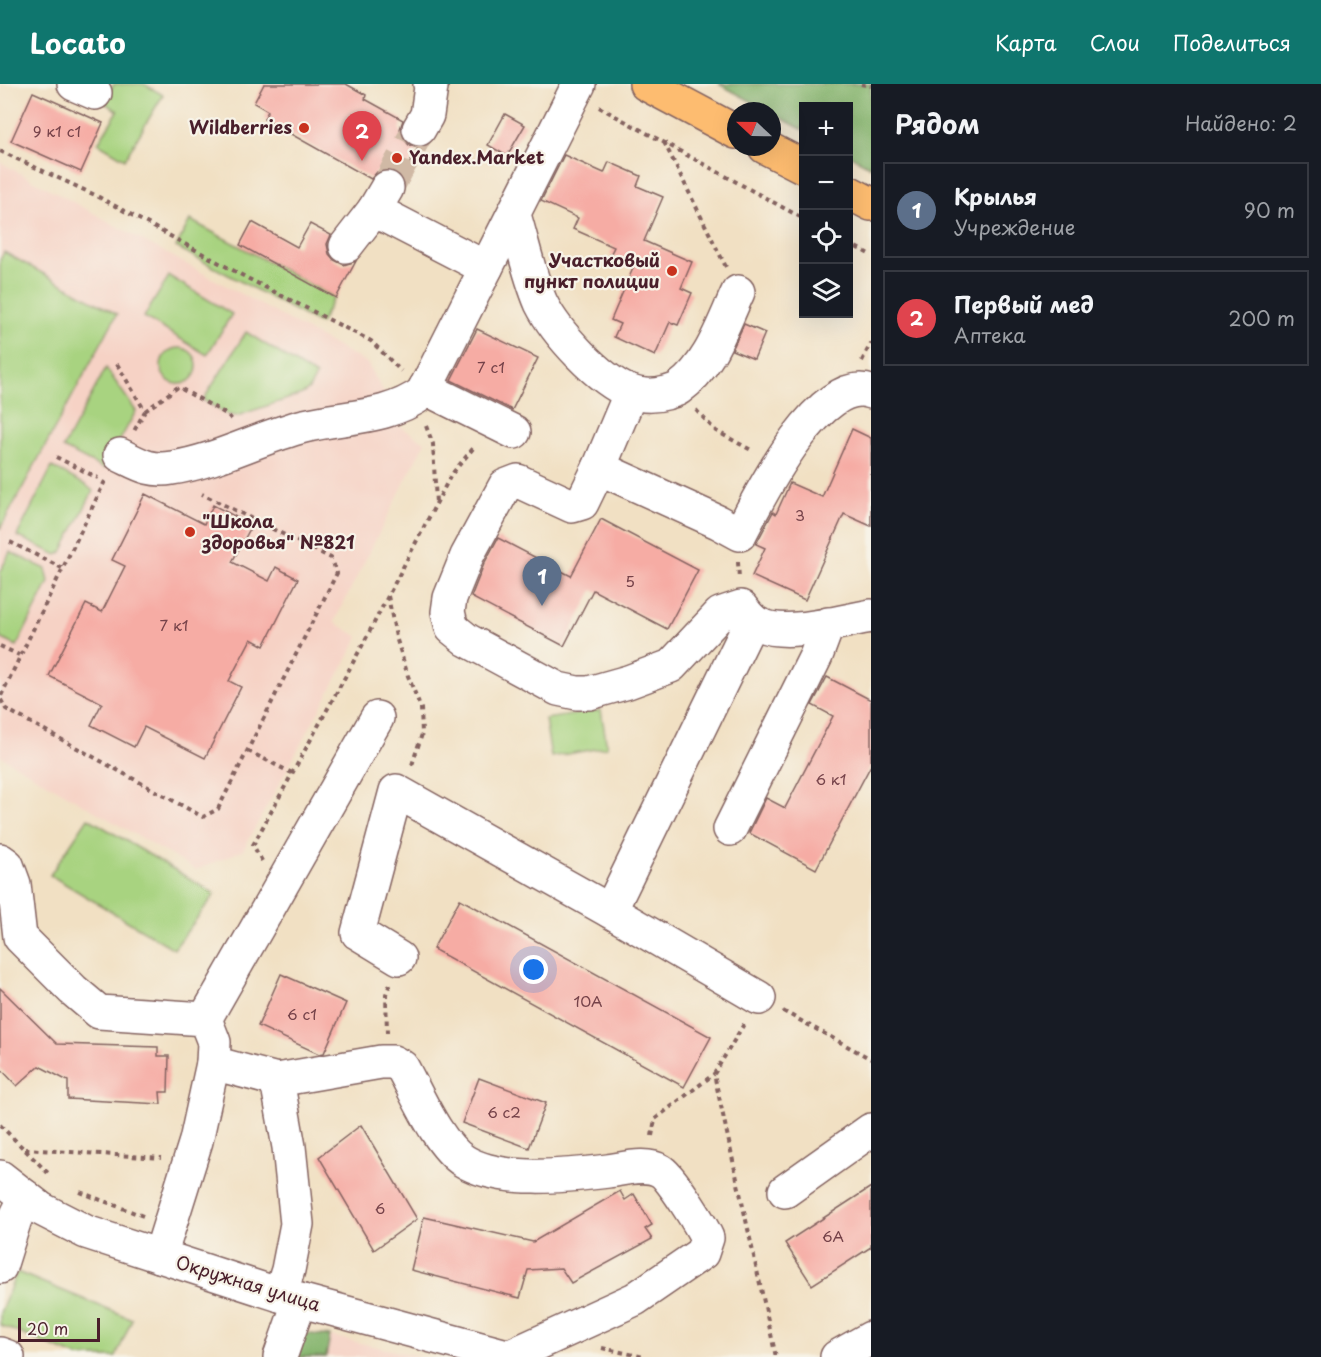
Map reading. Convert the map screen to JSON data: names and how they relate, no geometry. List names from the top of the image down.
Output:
{
  "streets": {
    "street": ["Окружная улица"]
  },
  "places": [
    "Wildberries",
    "Yandex.Market",
    "Участковый пункт полиции",
    "\"Школа здоровья\" №821"
  ],
  "house_numbers": [
    "9 к1 с1",
    "7 с1",
    "3",
    "5",
    "7 к1",
    "6 к1",
    "10А",
    "6 с1",
    "6 с2",
    "6",
    "6А"
  ],
  "scale_bar": "20 m",
  "north": "left",
  "page": {
    "header": "Locato",
    "nav": ["Карта", "Слои", "Поделиться"],
    "heading": ["Рядом", "Найдено: 2"],
    "map_buttons": ["+", "−"],
    "pins": ["2", "1"],
    "list": [
      {
        "mark": "1",
        "name": "Крылья",
        "note": "Учреждение",
        "value": "90 m"
      },
      {
        "mark": "2",
        "name": "Первый мед",
        "note": "Аптека",
        "value": "200 m"
      }
    ],
    "scale": "20 m"
  }
}
